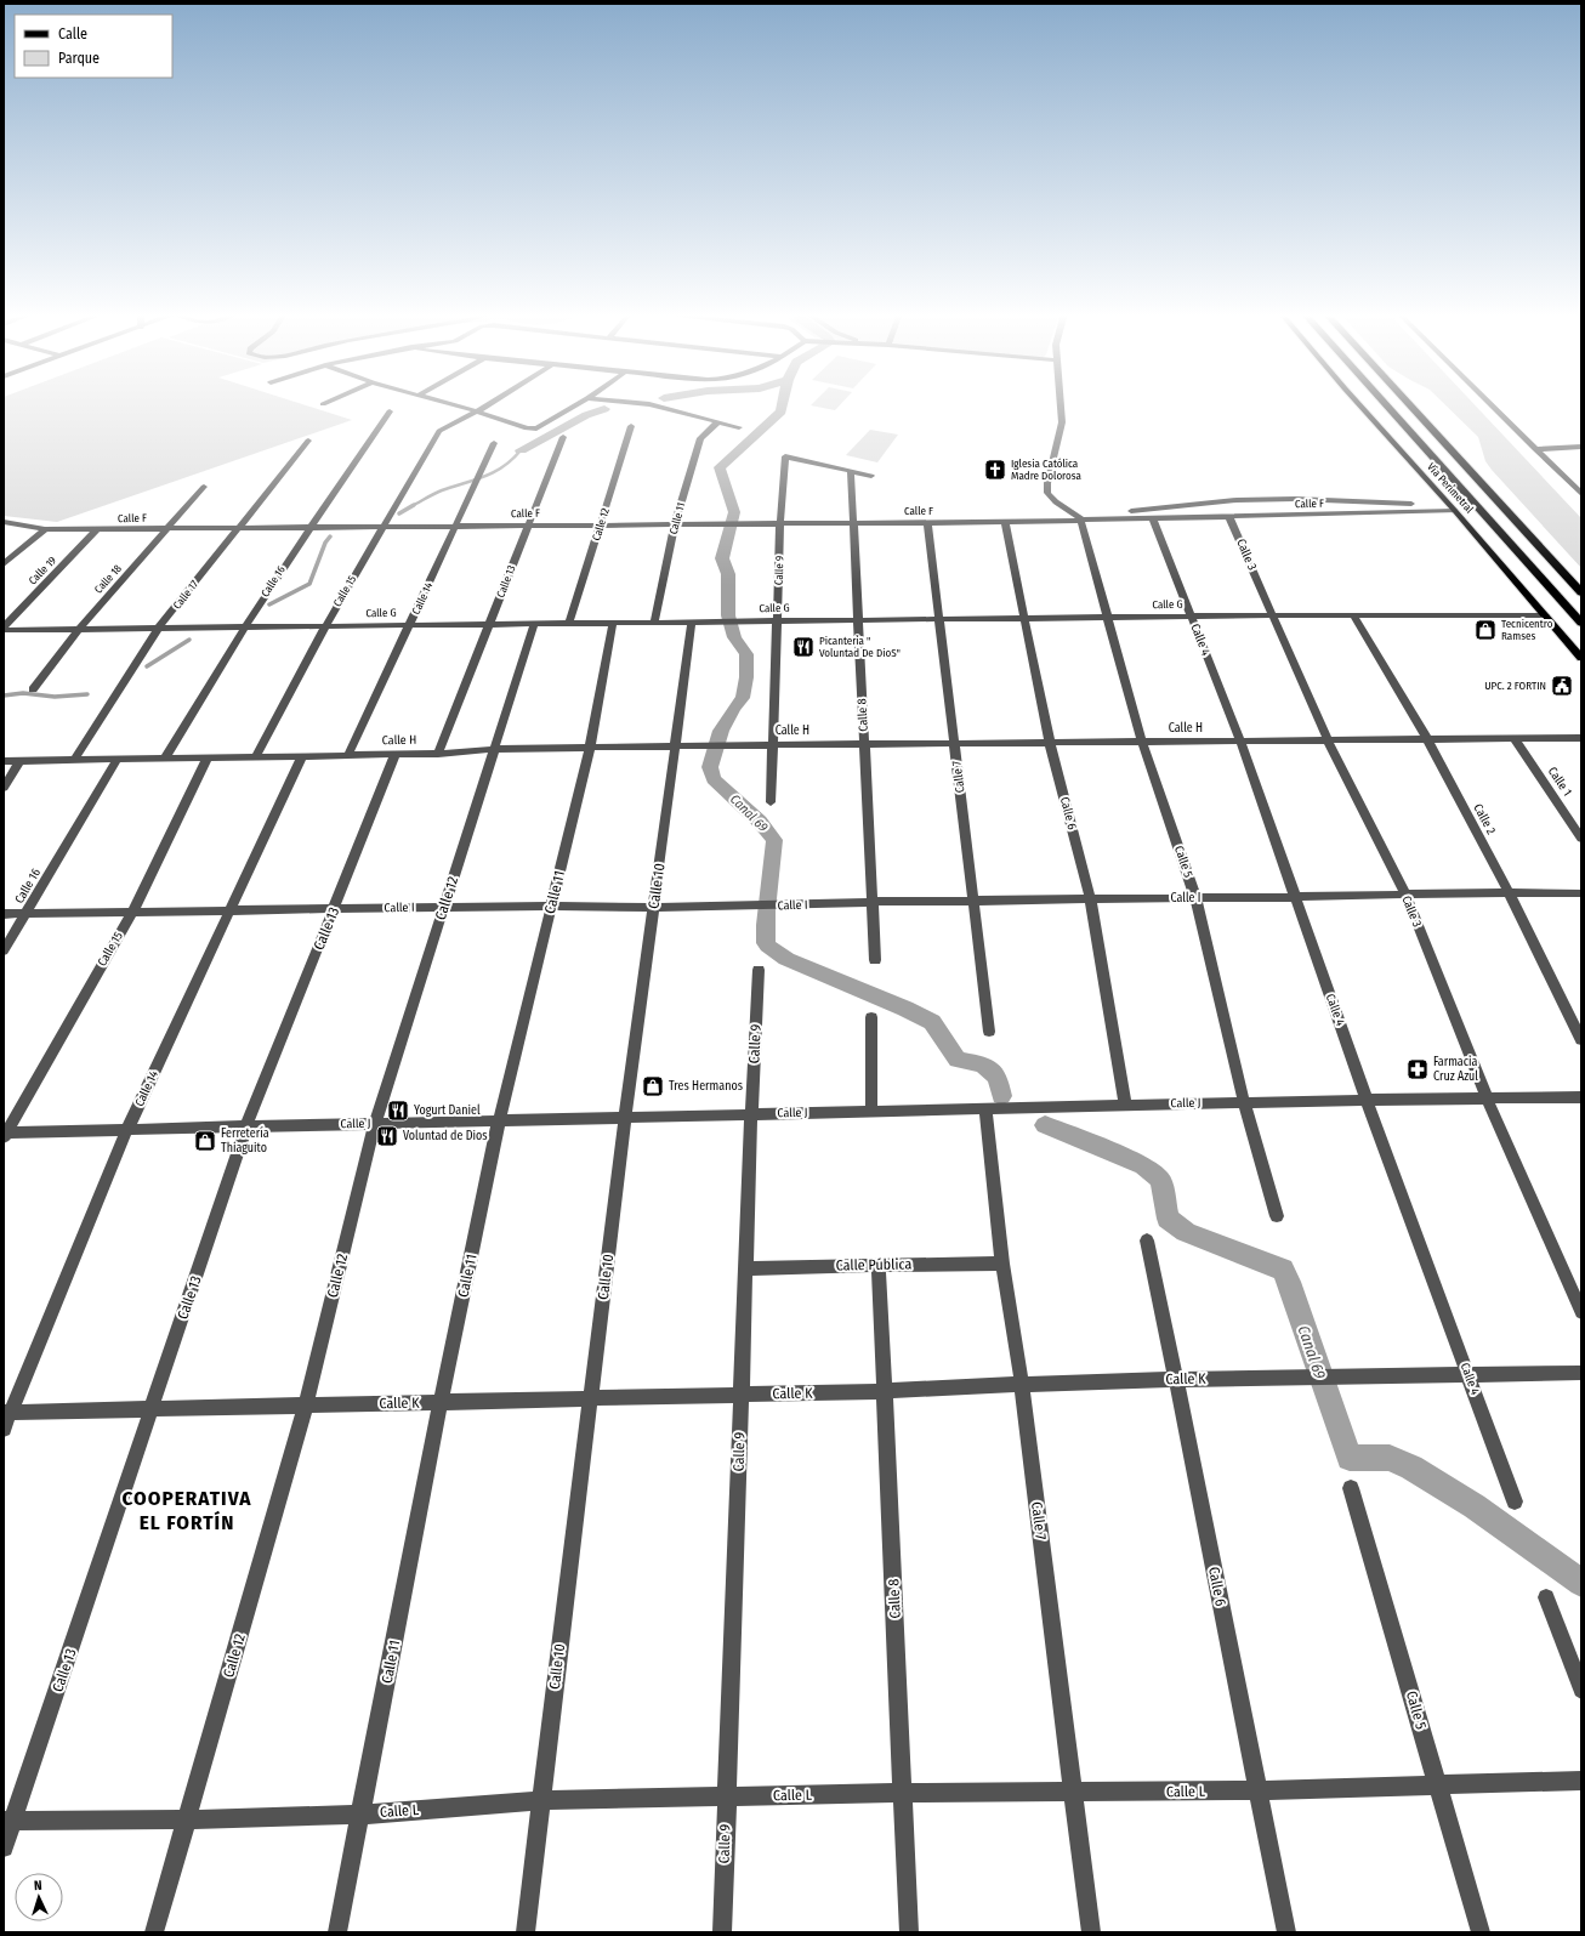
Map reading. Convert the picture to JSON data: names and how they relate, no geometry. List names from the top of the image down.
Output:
{
  "streets": {
    "highway": ["Vía Perimetral"],
    "street": [
      "Calle F",
      "Calle 11",
      "Calle 12",
      "Calle 3",
      "Calle 19",
      "Calle 9",
      "Calle 18",
      "Calle 16",
      "Calle 13",
      "Calle 15",
      "Calle 17",
      "Calle 14",
      "Calle G",
      "Calle 4",
      "Calle 8",
      "Calle H",
      "Calle 7",
      "Calle 1",
      "Calle 6",
      "Calle 2",
      "Calle 5",
      "Calle 10",
      "Calle I",
      "Calle J",
      "Calle Pública",
      "Calle K",
      "Calle L"
    ]
  },
  "crossings": [
    ["Vía Perimetral", "Calle F"],
    ["Vía Perimetral", "Calle G"],
    ["Calle F", "Calle 11"],
    ["Calle F", "Calle 12"],
    ["Calle F", "Calle 3"],
    ["Calle F", "Calle 19"],
    ["Calle F", "Calle 9"],
    ["Calle F", "Calle 18"],
    ["Calle F", "Calle 16"],
    ["Calle F", "Calle 13"],
    ["Calle F", "Calle 15"],
    ["Calle F", "Calle 17"],
    ["Calle F", "Calle 14"],
    ["Calle F", "Calle 4"],
    ["Calle F", "Calle 8"],
    ["Calle F", "Calle 7"],
    ["Calle F", "Calle 6"],
    ["Calle F", "Calle 5"],
    ["Calle 11", "Calle G"],
    ["Calle 11", "Calle H"],
    ["Calle 11", "Calle I"],
    ["Calle 11", "Calle J"],
    ["Calle 11", "Calle K"],
    ["Calle 11", "Calle L"],
    ["Calle 12", "Calle G"],
    ["Calle 12", "Calle H"],
    ["Calle 12", "Calle I"],
    ["Calle 12", "Calle J"],
    ["Calle 12", "Calle K"],
    ["Calle 12", "Calle L"],
    ["Calle 3", "Calle G"],
    ["Calle 3", "Calle H"],
    ["Calle 3", "Calle I"],
    ["Calle 3", "Calle J"],
    ["Calle 19", "Calle G"],
    ["Calle 9", "Calle G"],
    ["Calle 9", "Calle 8"],
    ["Calle 9", "Calle H"],
    ["Calle 9", "Calle J"],
    ["Calle 9", "Calle Pública"],
    ["Calle 9", "Calle K"],
    ["Calle 9", "Calle L"],
    ["Calle 18", "Calle G"],
    ["Calle 16", "Calle G"],
    ["Calle 16", "Calle H"],
    ["Calle 16", "Calle I"],
    ["Calle 13", "Calle G"],
    ["Calle 13", "Calle H"],
    ["Calle 13", "Calle I"],
    ["Calle 13", "Calle J"],
    ["Calle 13", "Calle K"],
    ["Calle 13", "Calle L"],
    ["Calle 15", "Calle G"],
    ["Calle 15", "Calle H"],
    ["Calle 15", "Calle I"],
    ["Calle 15", "Calle J"],
    ["Calle 17", "Calle G"],
    ["Calle 17", "Calle H"],
    ["Calle 14", "Calle G"],
    ["Calle 14", "Calle H"],
    ["Calle 14", "Calle I"],
    ["Calle 14", "Calle J"],
    ["Calle 14", "Calle K"],
    ["Calle G", "Calle 4"],
    ["Calle G", "Calle 8"],
    ["Calle G", "Calle 7"],
    ["Calle G", "Calle 6"],
    ["Calle G", "Calle 2"],
    ["Calle G", "Calle 5"],
    ["Calle G", "Calle 10"],
    ["Calle 4", "Calle H"],
    ["Calle 4", "Calle I"],
    ["Calle 4", "Calle J"],
    ["Calle 4", "Calle K"],
    ["Calle 8", "Calle H"],
    ["Calle 8", "Calle I"],
    ["Calle 8", "Calle Pública"],
    ["Calle 8", "Calle K"],
    ["Calle 8", "Calle L"],
    ["Calle H", "Calle 7"],
    ["Calle H", "Calle 1"],
    ["Calle H", "Calle 6"],
    ["Calle H", "Calle 2"],
    ["Calle H", "Calle 5"],
    ["Calle H", "Calle 10"],
    ["Calle 7", "Calle I"],
    ["Calle 7", "Calle J"],
    ["Calle 7", "Calle Pública"],
    ["Calle 7", "Calle K"],
    ["Calle 7", "Calle L"],
    ["Calle 6", "Calle I"],
    ["Calle 6", "Calle J"],
    ["Calle 6", "Calle K"],
    ["Calle 6", "Calle L"],
    ["Calle 2", "Calle I"],
    ["Calle 5", "Calle I"],
    ["Calle 5", "Calle J"],
    ["Calle 5", "Calle L"],
    ["Calle 10", "Calle I"],
    ["Calle 10", "Calle J"],
    ["Calle 10", "Calle K"],
    ["Calle 10", "Calle L"]
  ],
  "districts": ["COOPERATIVA EL FORTÍN"],
  "water": ["Canal 69"],
  "places": {
    "church": ["Iglesia Católica Madre Dolorosa"],
    "shop": ["Tecnicentro Ramses", "Tres Hermanos", "Ferretería Thiaguito"],
    "restaurant": ["Picanteria \" Voluntad De DioS\"", "Yogurt Daniel", "Voluntad de Dios"],
    "public building": ["UPC. 2 FORTIN"],
    "pharmacy": ["Farmacia Cruz Azul"]
  },
  "legend": ["Calle", "Parque"],
  "north": "top"
}
